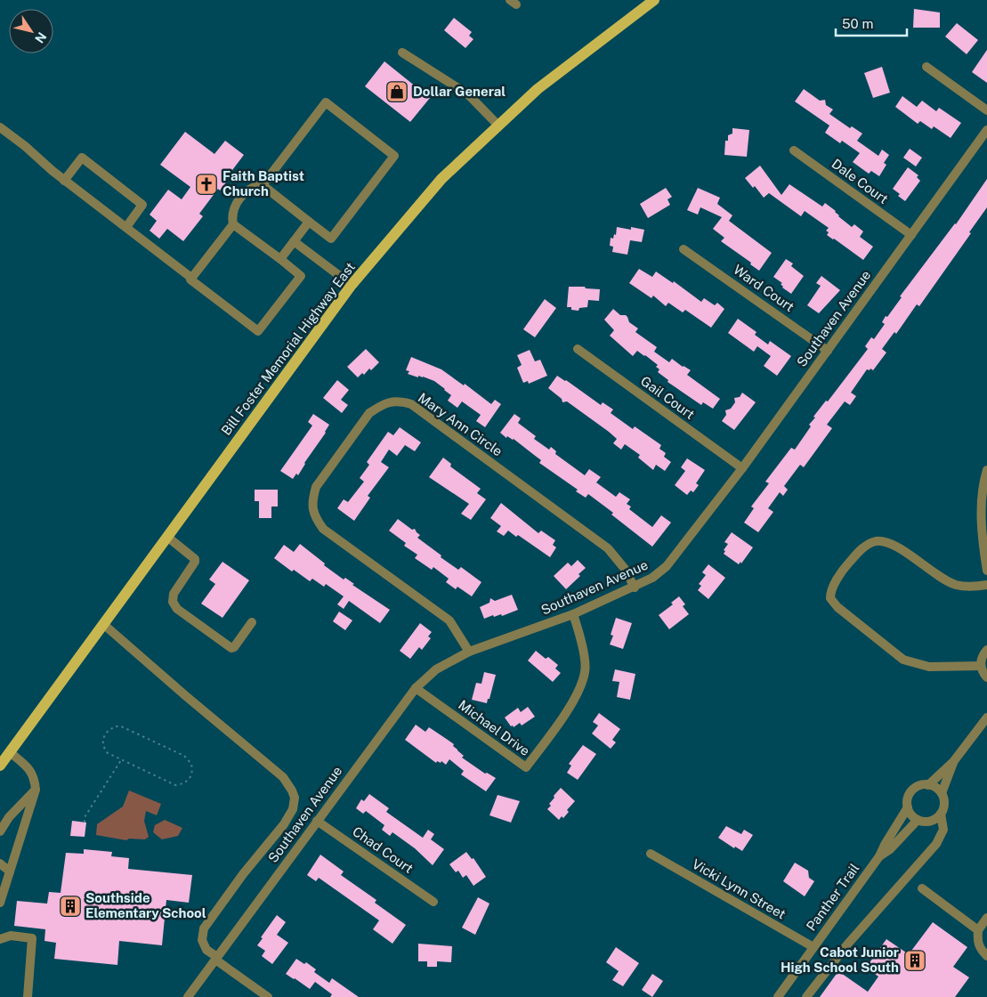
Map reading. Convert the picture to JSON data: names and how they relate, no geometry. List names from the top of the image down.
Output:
{
  "streets": {
    "main road": ["Bill Foster Memorial Highway East"],
    "street": [
      "Dale Court",
      "Ward Court",
      "Southaven Avenue",
      "Gail Court",
      "Mary Ann Circle",
      "Michael Drive",
      "Chad Court",
      "Vicki Lynn Street",
      "Panther Trail"
    ]
  },
  "crossings": [
    ["Dale Court", "Southaven Avenue"],
    ["Ward Court", "Southaven Avenue"],
    ["Southaven Avenue", "Gail Court"],
    ["Southaven Avenue", "Mary Ann Circle"],
    ["Southaven Avenue", "Michael Drive"],
    ["Southaven Avenue", "Chad Court"],
    ["Vicki Lynn Street", "Panther Trail"]
  ],
  "places": {
    "shop": ["Dollar General"],
    "church": ["Faith Baptist Church"],
    "building": ["Southside Elementary School", "Cabot Junior High School South"]
  },
  "scale_bar": "50 m",
  "north": "bottom right"
}
